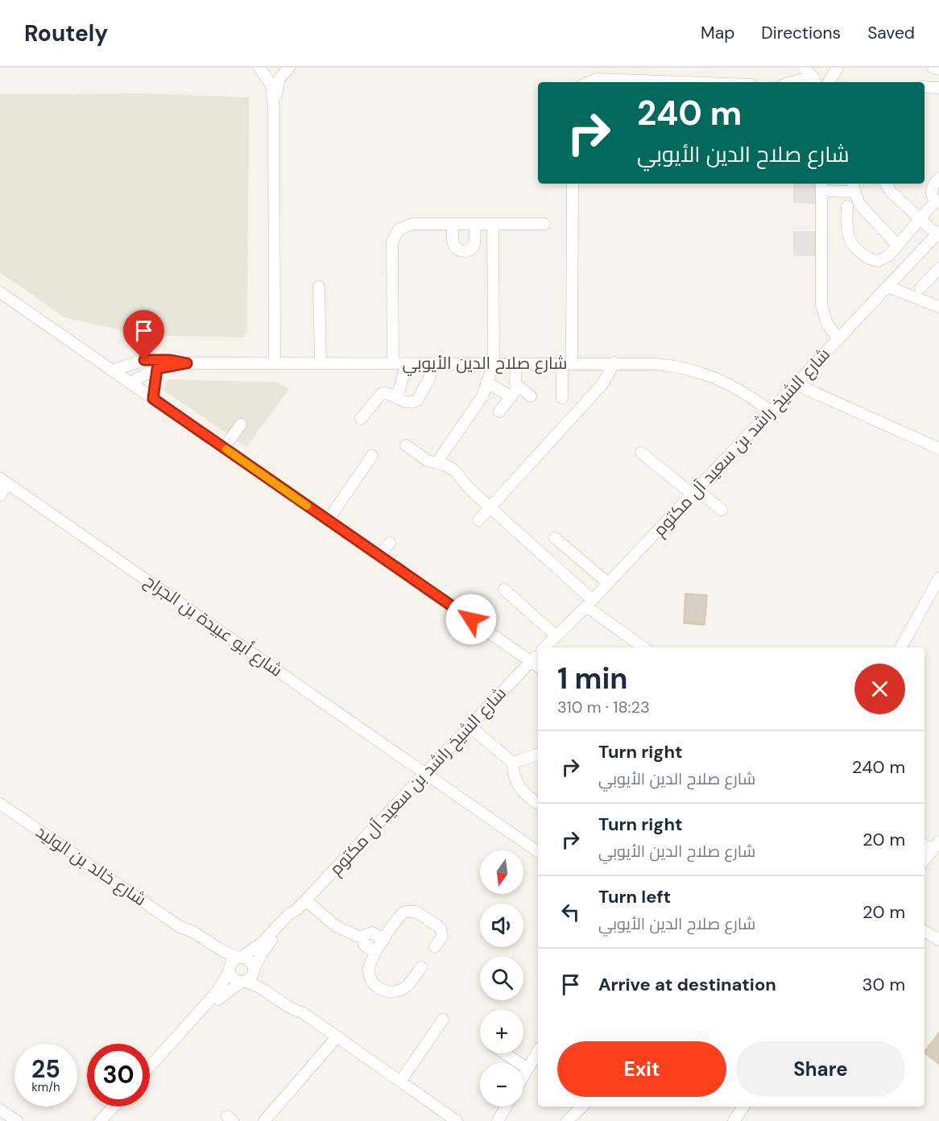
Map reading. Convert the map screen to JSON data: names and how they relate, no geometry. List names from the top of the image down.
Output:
{
  "streets": {
    "street": [
      "شارع صلاح الدين الأيوبي",
      "شارع الشيخ راشد بن سعيد آل مكتوم",
      "شارع أبو عبيدة بن الجراح",
      "شارع خالد بن الوليد"
    ]
  },
  "crossings": [
    ["شارع صلاح الدين الأيوبي", "شارع الشيخ راشد بن سعيد آل مكتوم"],
    ["شارع الشيخ راشد بن سعيد آل مكتوم", "شارع أبو عبيدة بن الجراح"],
    ["شارع الشيخ راشد بن سعيد آل مكتوم", "شارع خالد بن الوليد"]
  ],
  "north": "bottom",
  "page": {
    "header": "Routely",
    "nav": ["Map", "Directions", "Saved"],
    "turn": ["240 m", "شارع صلاح الدين الأيوبي"],
    "heading": ["1 min", "310 m · 18:23"],
    "list": [
      {
        "name": "Turn right",
        "note": "شارع صلاح الدين الأيوبي",
        "value": "240 m"
      },
      {
        "name": "Turn right",
        "note": "شارع صلاح الدين الأيوبي",
        "value": "20 m"
      },
      {
        "name": "Turn left",
        "note": "شارع صلاح الدين الأيوبي",
        "value": "20 m"
      },
      {
        "name": "Arrive at destination",
        "value": "30 m"
      }
    ],
    "map_buttons": ["+", "−"],
    "buttons": ["Exit", "Share"],
    "speed": "25 km/h",
    "limit": "30"
  }
}
